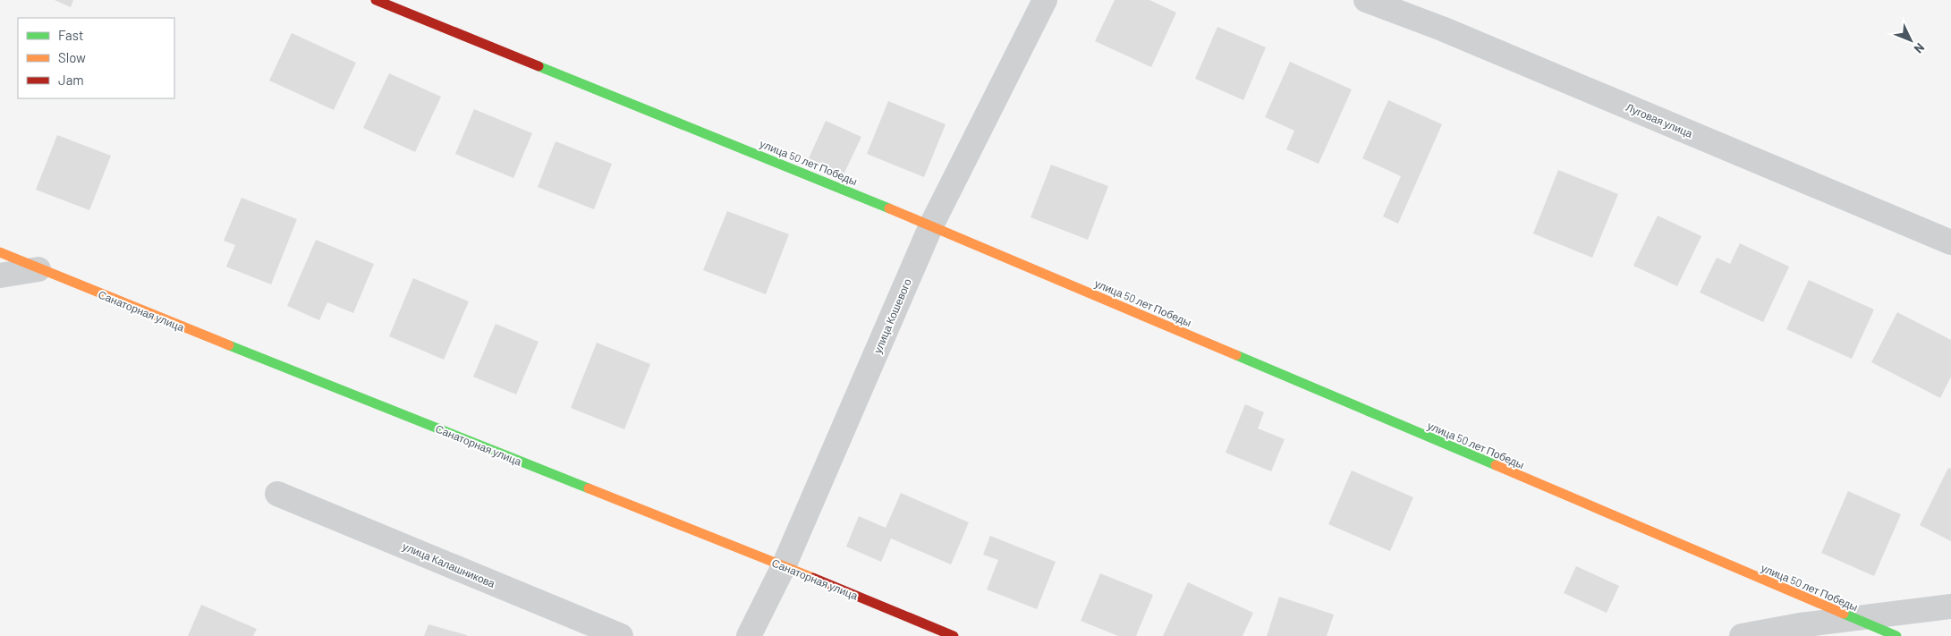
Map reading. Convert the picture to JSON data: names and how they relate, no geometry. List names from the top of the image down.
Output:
{
  "streets": {
    "street": [
      "Луговая улица",
      "улица 50 лет Победы",
      "Санаторная улица",
      "улица Кошевого",
      "улица Калашникова"
    ]
  },
  "crossings": [
    ["улица 50 лет Победы", "улица Кошевого"],
    ["Санаторная улица", "улица Кошевого"]
  ],
  "legend": ["Fast", "Slow", "Jam"],
  "north": "bottom right"
}
